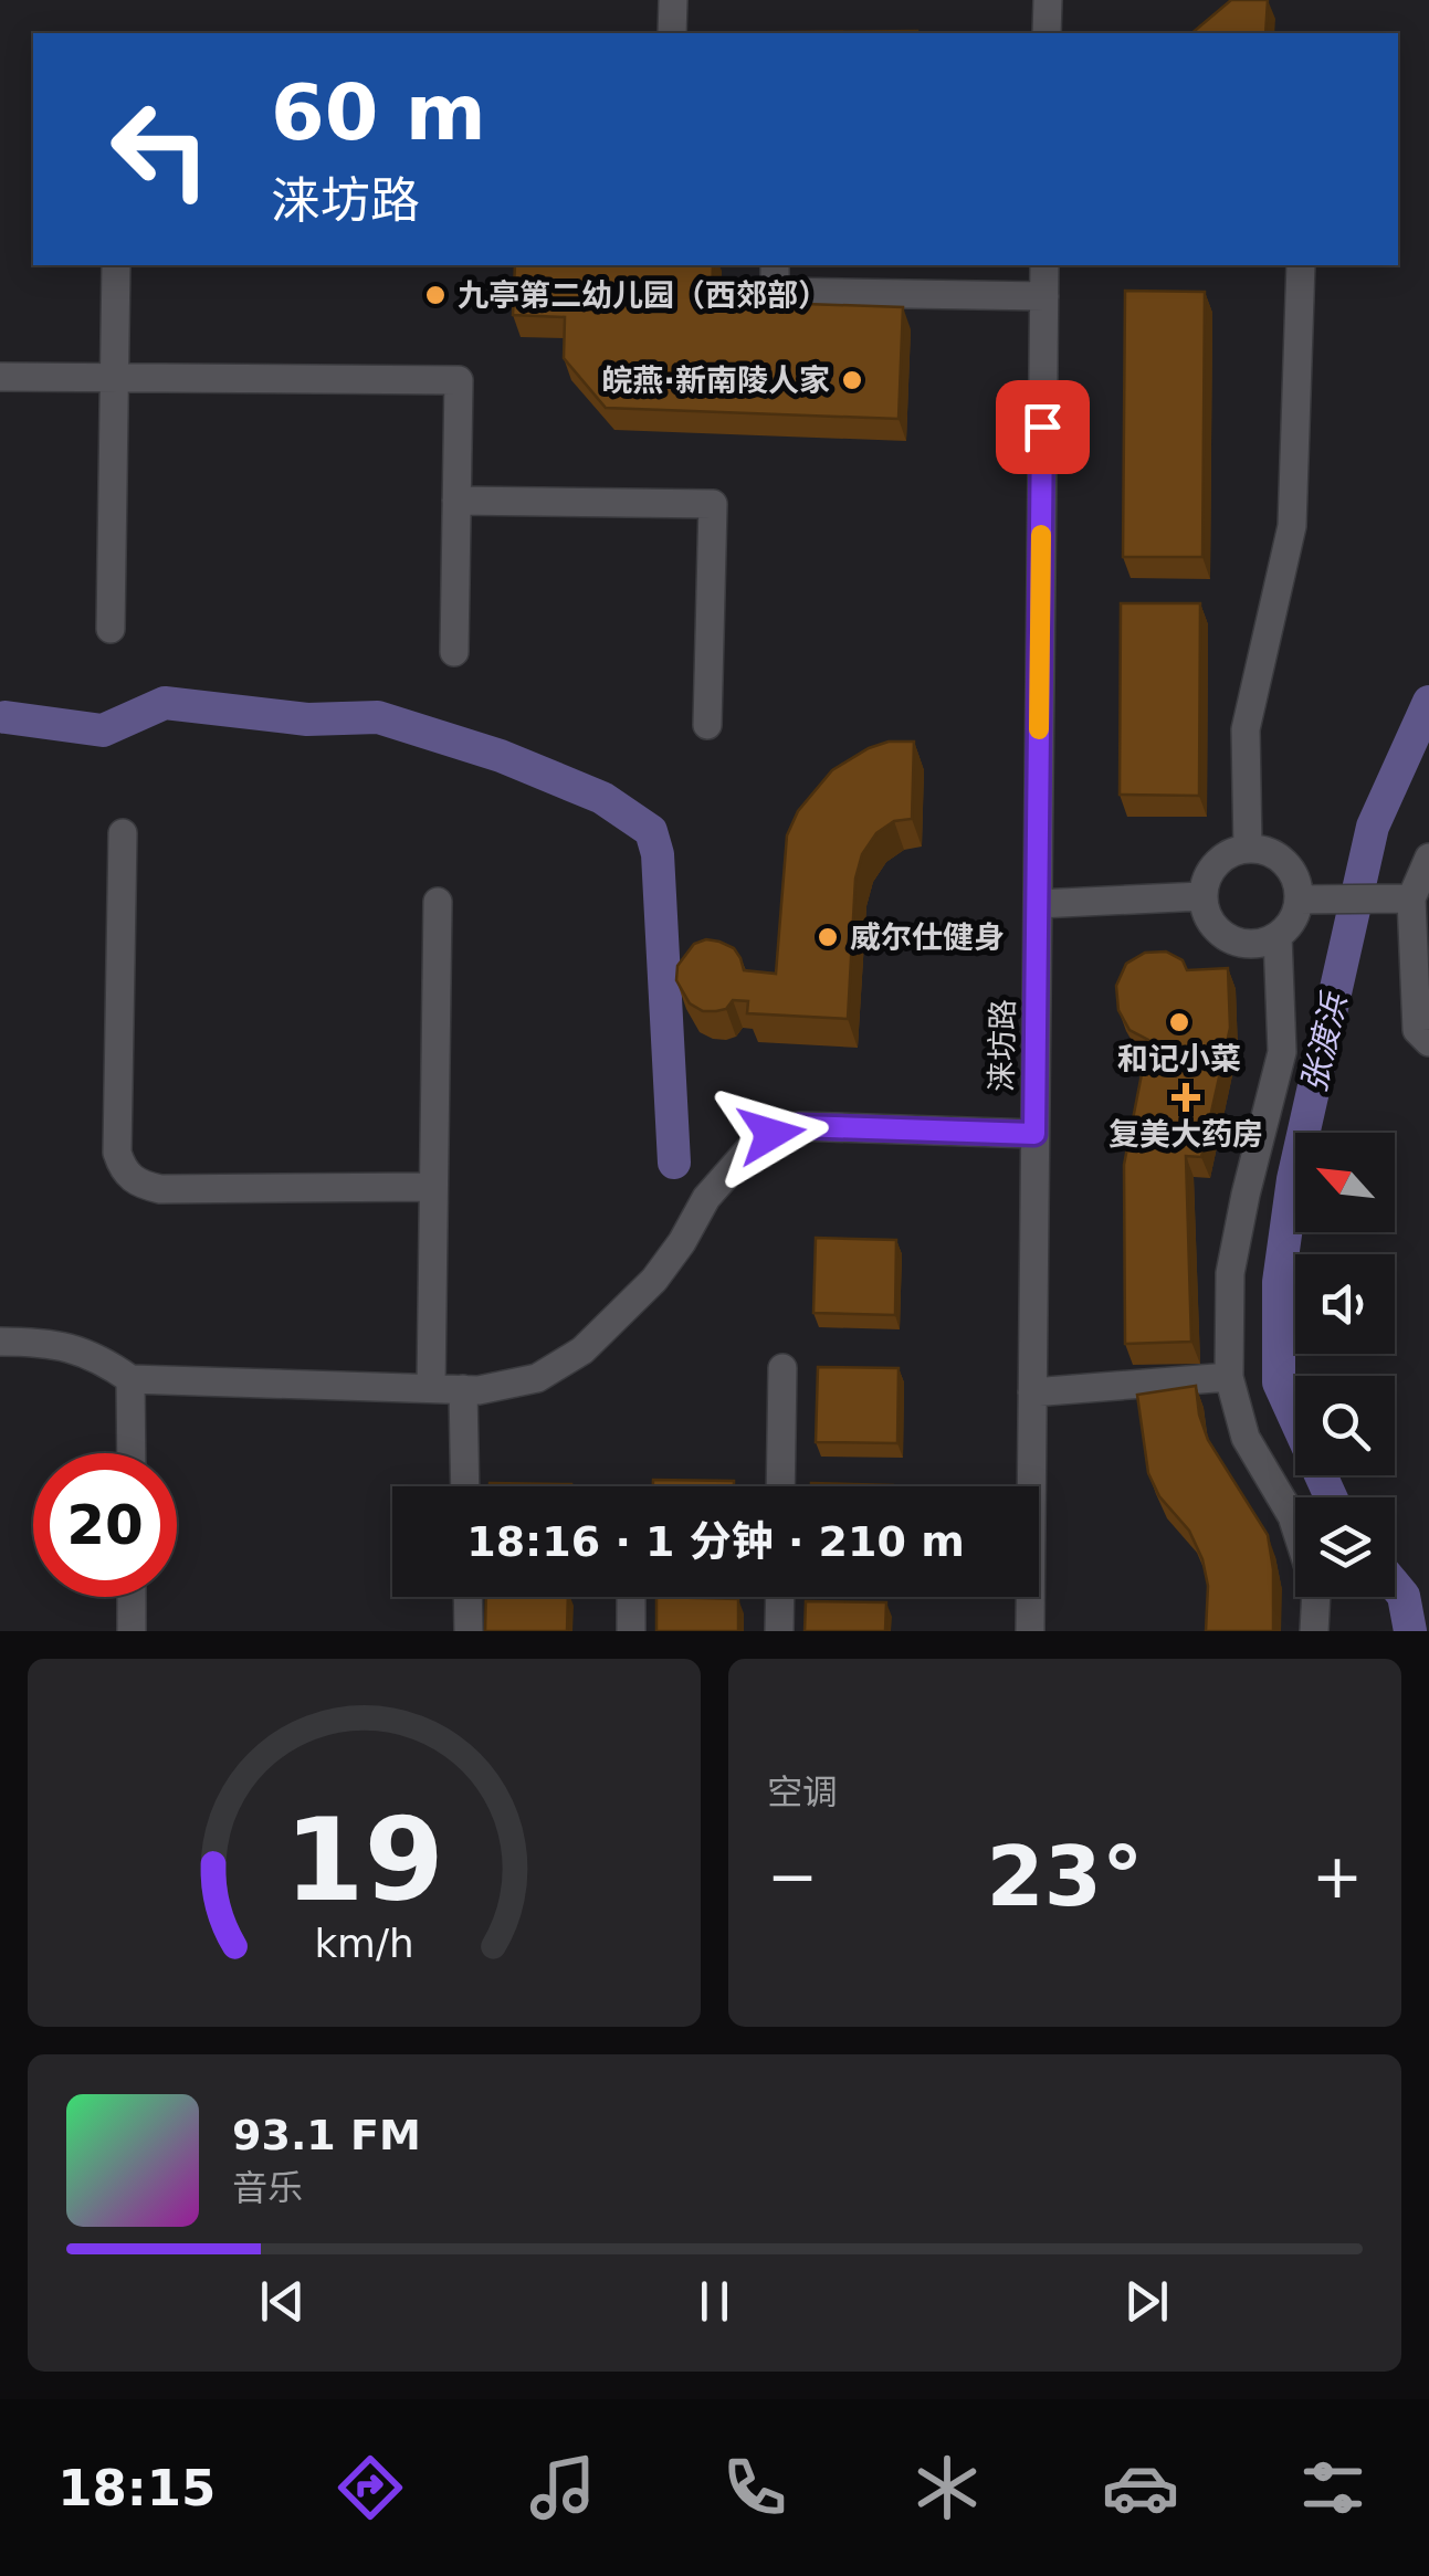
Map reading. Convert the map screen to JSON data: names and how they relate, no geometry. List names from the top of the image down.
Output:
{
  "streets": {
    "street": ["涞坊路"]
  },
  "water": ["张渡浜"],
  "places": {
    "other": [
      "九亭第二幼儿园（西郊部）",
      "皖燕·新南陵人家",
      "威尔仕健身",
      "和记小菜"
    ],
    "health": ["复美大药房"]
  },
  "north": "top left",
  "page": {
    "turn": ["60 m", "涞坊路"],
    "limit": "20",
    "trip": "18:16 · 1 分钟 · 210 m",
    "tile": "空调",
    "heat": ["−", "23°", "+"],
    "song": ["93.1 FM", "音乐"],
    "tabs": "18:15",
    "gauge": ["19", "km/h"]
  }
}
